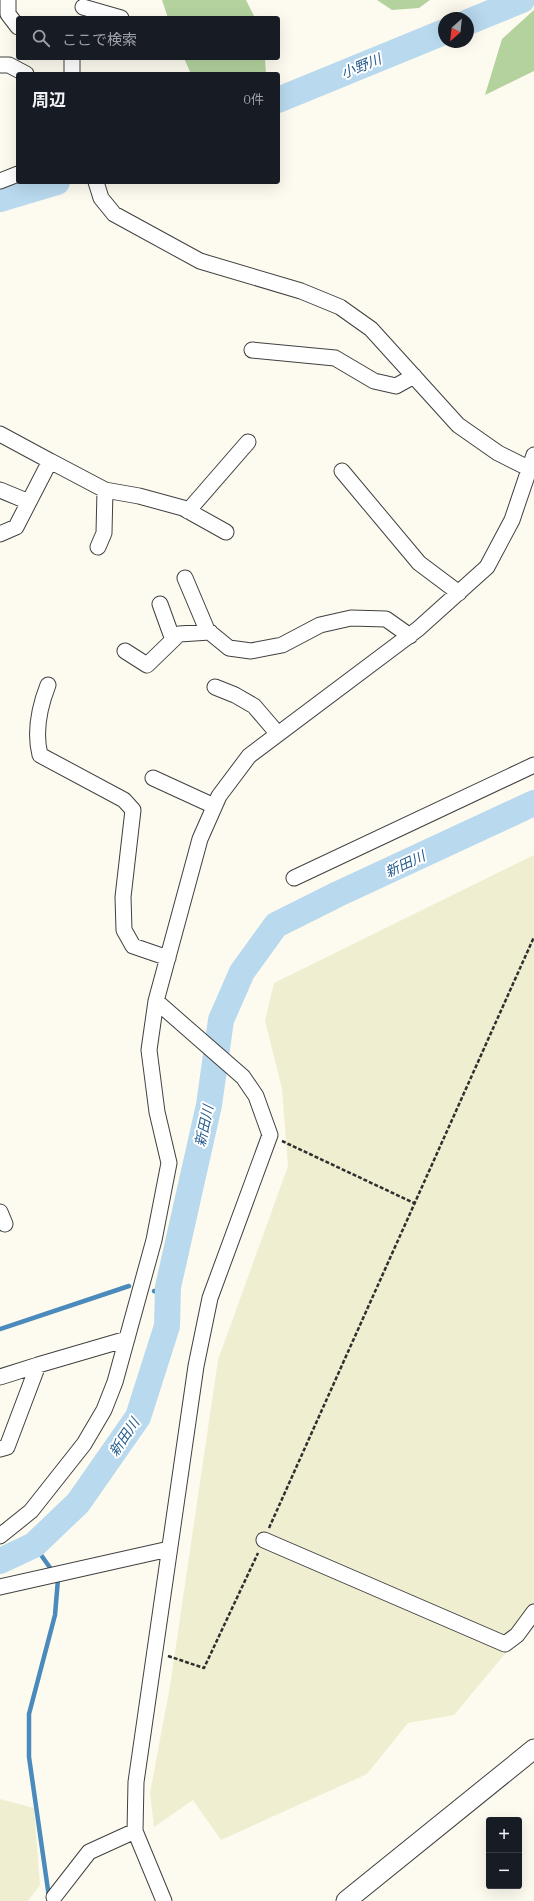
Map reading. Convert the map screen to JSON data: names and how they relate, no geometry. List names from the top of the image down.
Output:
{
  "water": ["小野川", "新田川"],
  "north": "bottom left",
  "page": {
    "search": "ここで検索",
    "heading": ["周辺", "0件"],
    "map_buttons": ["+", "−"]
  }
}
